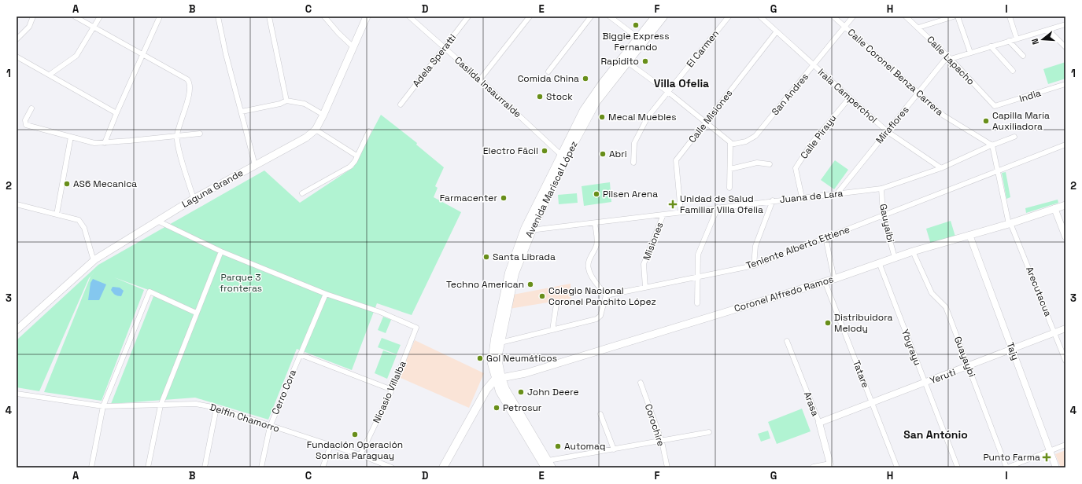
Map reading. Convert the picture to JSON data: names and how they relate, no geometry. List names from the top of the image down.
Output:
{
  "streets": {
    "main road": ["Laguna Grande", "Avenida Mariscal López", "Coronel Alfredo Ramos"],
    "street": [
      "El Carmen",
      "Adela Speratti",
      "Calle Lapacho",
      "Calle Coronel Benza Carrera",
      "Casilda Insaurralde",
      "San Andres",
      "Irala Camperchol",
      "India",
      "Calle Misiones",
      "Miraflores",
      "Calle Pirayu",
      "Juana de Lara",
      "Gauyaibi",
      "Misiones",
      "Teniente Alberto Ettiene",
      "Arecutacua",
      "Ybyrayu",
      "Tajy",
      "Guayaybi",
      "Tatare",
      "Yeruti",
      "Cerro Cora",
      "Nicasio Villalba",
      "Arasa",
      "Delfin Chamorro",
      "Corochire"
    ]
  },
  "crossings": [
    ["Adela Speratti", "Casilda Insaurralde"],
    ["Calle Lapacho", "India"],
    ["Calle Lapacho", "Miraflores"],
    ["Calle Coronel Benza Carrera", "San Andres"],
    ["Calle Coronel Benza Carrera", "Miraflores"],
    ["Calle Coronel Benza Carrera", "Juana de Lara"],
    ["Calle Coronel Benza Carrera", "Arecutacua"],
    ["Casilda Insaurralde", "Avenida Mariscal López"],
    ["San Andres", "Irala Camperchol"],
    ["Irala Camperchol", "Calle Misiones"],
    ["Irala Camperchol", "Miraflores"],
    ["Irala Camperchol", "Calle Pirayu"],
    ["Irala Camperchol", "Juana de Lara"],
    ["Calle Misiones", "Juana de Lara"],
    ["Miraflores", "Juana de Lara"],
    ["Calle Pirayu", "Juana de Lara"],
    ["Avenida Mariscal López", "Juana de Lara"],
    ["Avenida Mariscal López", "Coronel Alfredo Ramos"],
    ["Juana de Lara", "Gauyaibi"],
    ["Juana de Lara", "Misiones"],
    ["Juana de Lara", "Arecutacua"],
    ["Gauyaibi", "Teniente Alberto Ettiene"],
    ["Gauyaibi", "Coronel Alfredo Ramos"],
    ["Misiones", "Teniente Alberto Ettiene"],
    ["Teniente Alberto Ettiene", "Arecutacua"],
    ["Arecutacua", "Coronel Alfredo Ramos"],
    ["Arecutacua", "Yeruti"],
    ["Coronel Alfredo Ramos", "Ybyrayu"],
    ["Coronel Alfredo Ramos", "Tajy"],
    ["Coronel Alfredo Ramos", "Guayaybi"],
    ["Coronel Alfredo Ramos", "Tatare"],
    ["Ybyrayu", "Yeruti"],
    ["Tajy", "Yeruti"],
    ["Guayaybi", "Yeruti"],
    ["Tatare", "Yeruti"],
    ["Yeruti", "Arasa"],
    ["Cerro Cora", "Nicasio Villalba"],
    ["Cerro Cora", "Delfin Chamorro"],
    ["Nicasio Villalba", "Delfin Chamorro"]
  ],
  "districts": ["Villa Ofelia", "San António"],
  "parks": ["Parque 3 fronteras"],
  "places": {
    "other": [
      "Biggie Express Fernando",
      "Rapidito",
      "Comida China",
      "Stock",
      "Mecal Muebles",
      "Capilla María Auxiliadora",
      "Electro Fãcil",
      "Abri",
      "AS6 Mecanica",
      "Pilsen Arena",
      "Farmacenter",
      "Santa Librada",
      "Techno American",
      "Colegio Nacional Coronel Panchito López",
      "Distribuidora Melody",
      "Gol Neumáticos",
      "John Deere",
      "Petrosur",
      "Fundación Operación Sonrisa Paraguay",
      "Automaq"
    ],
    "health": ["Unidad de Salud Familiar Villa Ofelia", "Punto Farma"]
  },
  "north": "left",
  "grid": {
    "columns": [
      "A",
      "B",
      "C",
      "D",
      "E",
      "F",
      "G",
      "H",
      "I"
    ],
    "rows": [
      "1",
      "2",
      "3",
      "4"
    ]
  }
}
